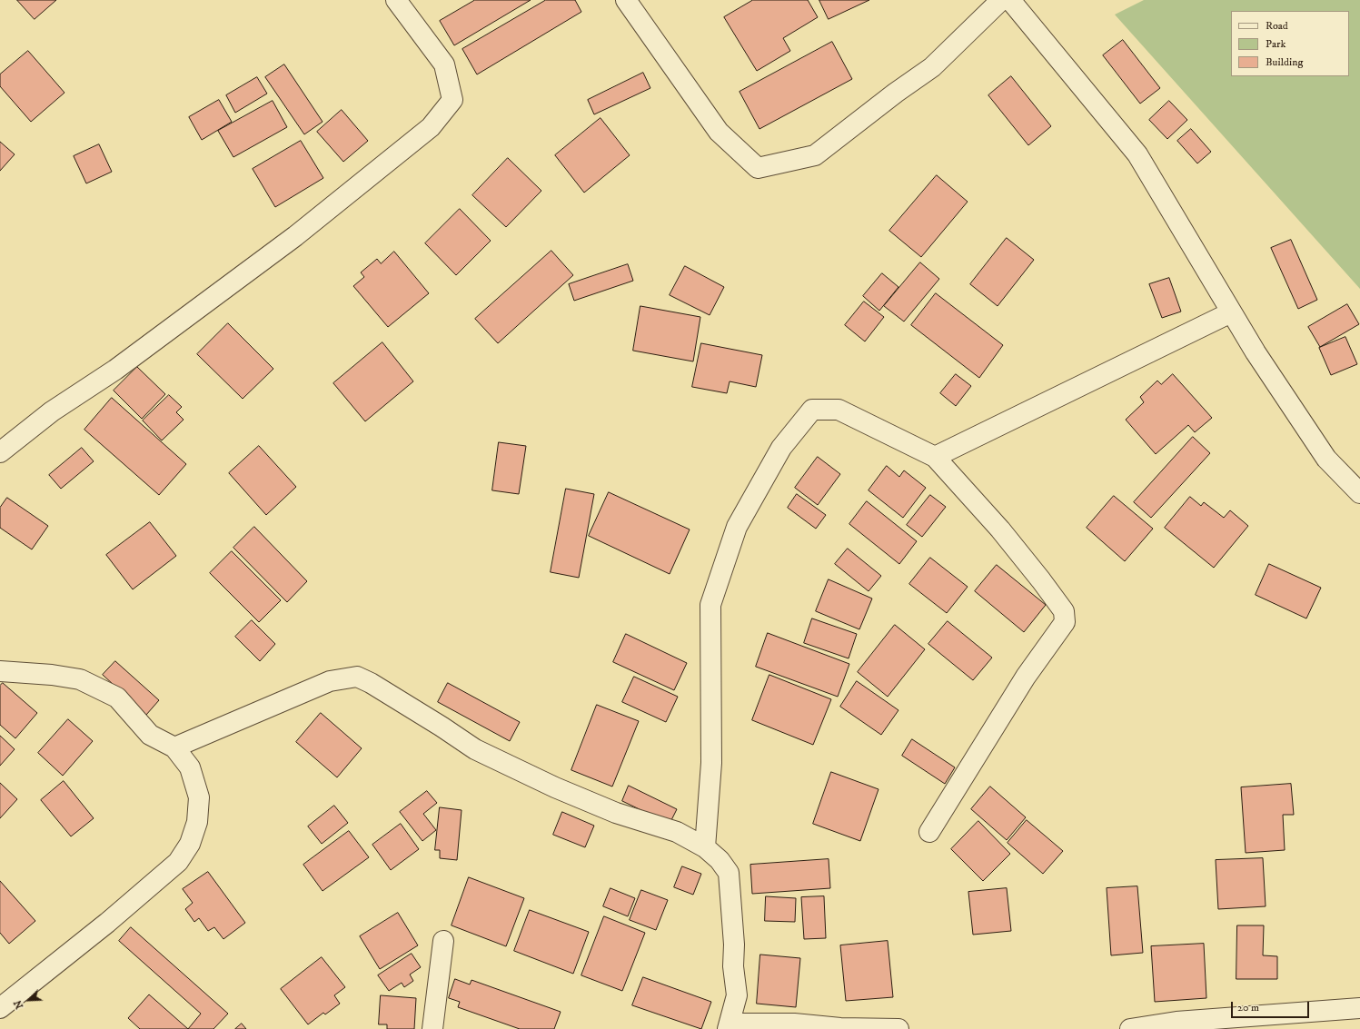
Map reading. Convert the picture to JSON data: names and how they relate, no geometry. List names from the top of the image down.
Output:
{
  "legend": ["Road", "Park", "Building"],
  "scale_bar": "20 m",
  "north": "bottom left"
}
